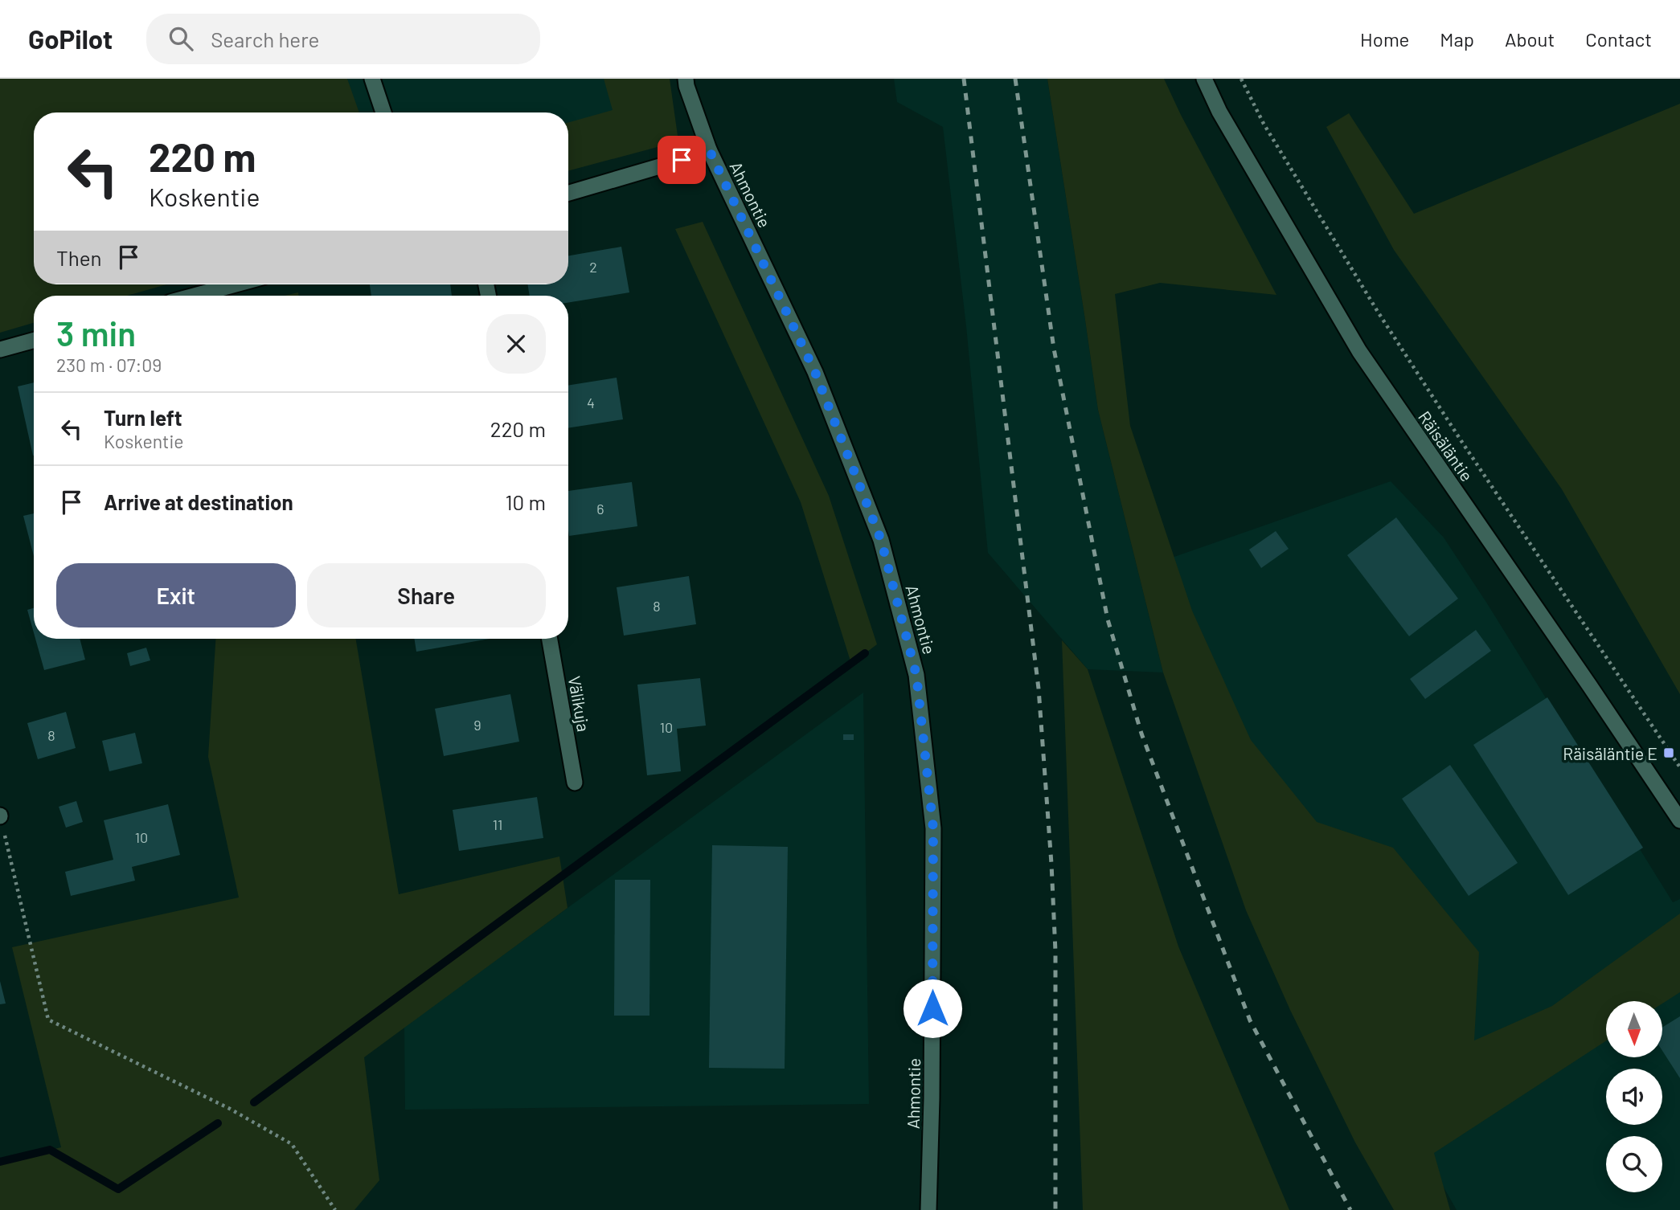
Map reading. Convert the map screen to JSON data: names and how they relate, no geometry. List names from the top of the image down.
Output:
{
  "streets": {
    "street": ["Ahmontie", "Räisäläntie", "Välikuja"]
  },
  "places": {
    "transit": ["Räisäläntie E"]
  },
  "house_numbers": [
    "2",
    "4",
    "6",
    "8",
    "9",
    "10",
    "8",
    "11",
    "10"
  ],
  "north": "bottom",
  "page": {
    "header": "GoPilot",
    "search": "Search here",
    "nav": [
      "Home",
      "Map",
      "About",
      "Contact"
    ],
    "turn": ["220 m", "Koskentie"],
    "then": "Then",
    "heading": ["3 min", "230 m · 07:09"],
    "list": [
      {
        "name": "Turn left",
        "note": "Koskentie",
        "value": "220 m"
      },
      {
        "name": "Arrive at destination",
        "value": "10 m"
      }
    ],
    "buttons": ["Exit", "Share"]
  }
}
